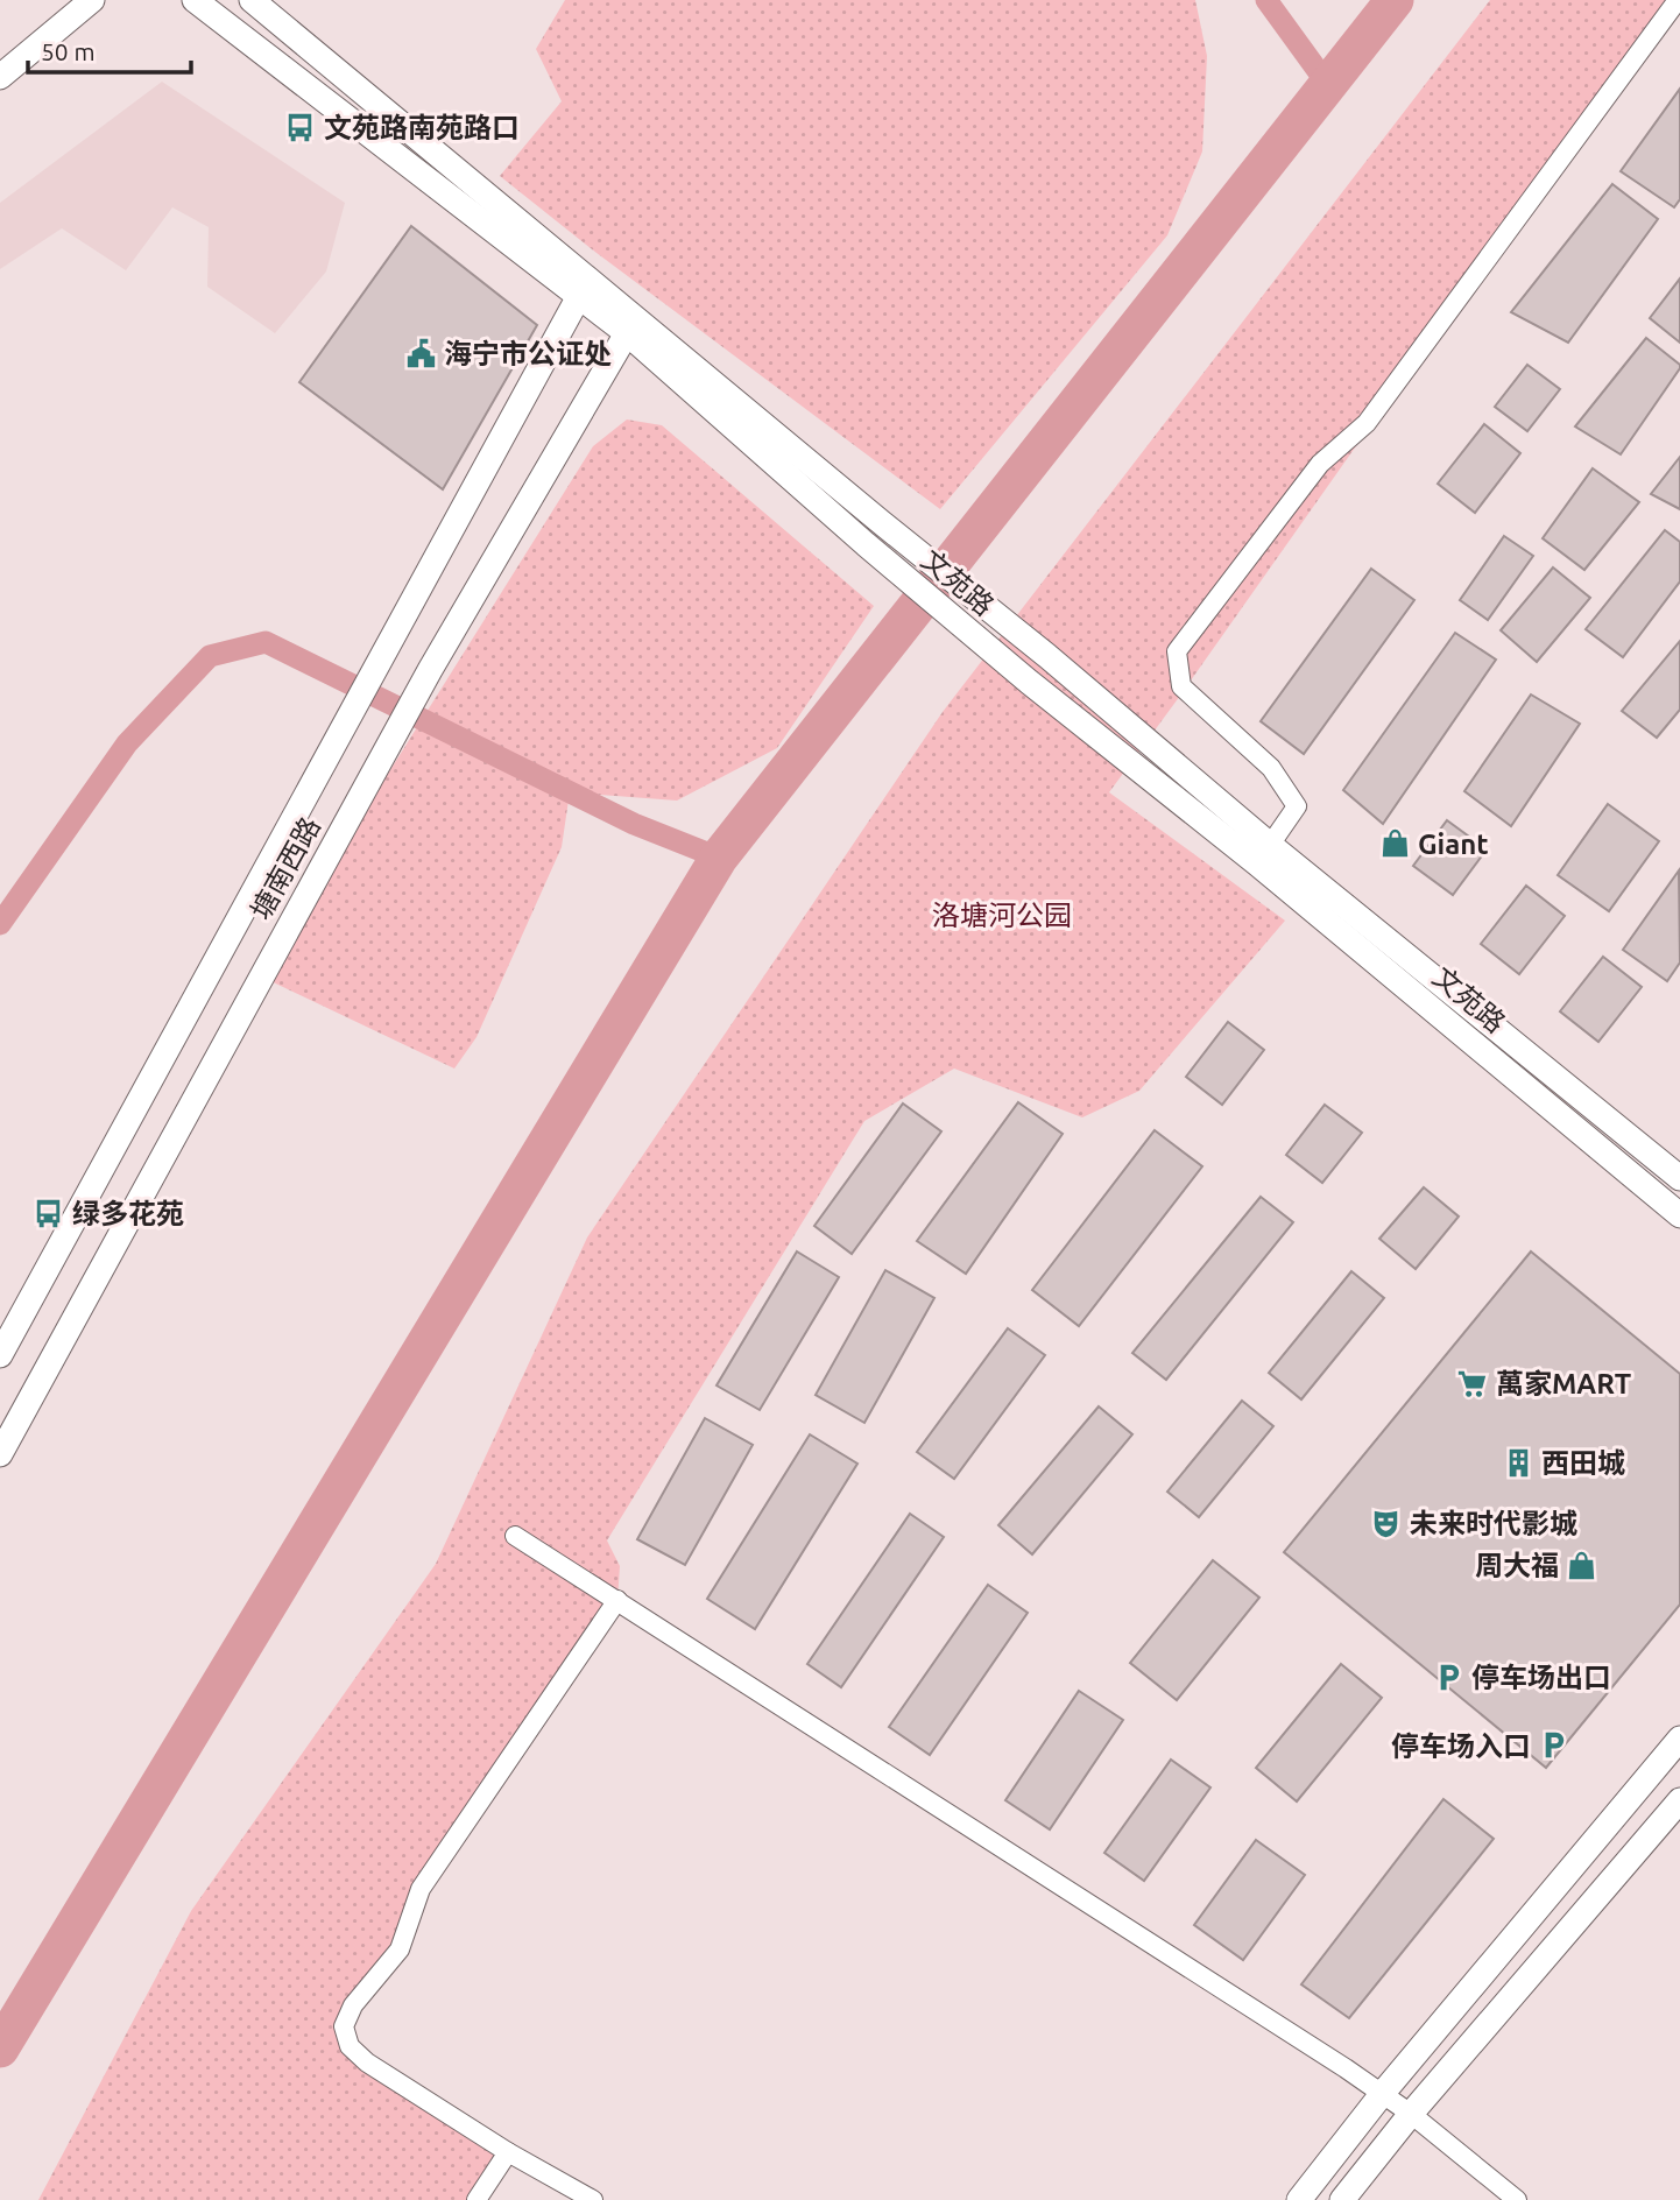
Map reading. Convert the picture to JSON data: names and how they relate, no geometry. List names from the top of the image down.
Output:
{
  "streets": {
    "main road": ["文苑路", "塘南西路"]
  },
  "crossings": [
    ["文苑路", "塘南西路"]
  ],
  "parks": ["洛塘河公园"],
  "places": {
    "bus stop": ["文苑路南苑路口", "绿多花苑"],
    "public building": ["海宁市公证处"],
    "shop": ["Giant", "周大福"],
    "supermarket": ["萬家MART"],
    "building": ["西田城"],
    "theatre": ["未来时代影城"],
    "parking": ["停车场出口", "停车场入口"]
  },
  "scale_bar": "50 m"
}
